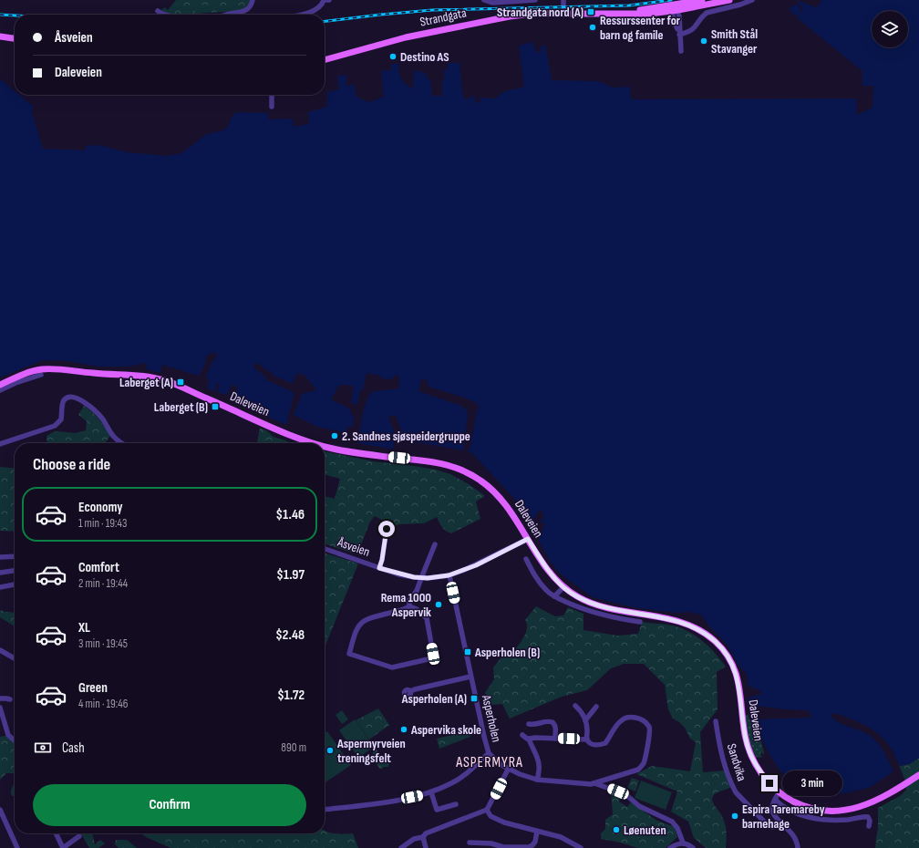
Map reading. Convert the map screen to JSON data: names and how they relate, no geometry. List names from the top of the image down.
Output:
{
  "streets": {
    "main road": ["Strandgata", "Daleveien"],
    "street": ["Åsveien", "Asperholen", "Sandvika"]
  },
  "crossings": [
    ["Daleveien", "Åsveien"],
    ["Åsveien", "Asperholen"]
  ],
  "districts": ["ASPERMYRA"],
  "places": {
    "transit": [
      "Strandgata nord (A)",
      "Laberget (A)",
      "Laberget (B)",
      "Asperholen (B)",
      "Asperholen (A)"
    ],
    "other": [
      "Ressurssenter for barn og famile",
      "Smith Stål Stavanger",
      "Destino AS",
      "2. Sandnes sjøspeidergruppe",
      "Rema 1000 Aspervik",
      "Aspervika skole",
      "Aspermyrveien treningsfelt",
      "Espira Taremareby barnehage",
      "Løenuten"
    ]
  },
  "page": {
    "banner": ["Åsveien", "Daleveien"],
    "heading": "Choose a ride",
    "list": [
      {
        "name": "Economy",
        "note": "1 min · 19:43",
        "value": "$1.46"
      },
      {
        "name": "Comfort",
        "note": "2 min · 19:44",
        "value": "$1.97"
      },
      {
        "name": "XL",
        "note": "3 min · 19:45",
        "value": "$2.48"
      },
      {
        "name": "Green",
        "note": "4 min · 19:46",
        "value": "$1.72"
      }
    ],
    "pay": ["Cash", "890 m"],
    "bubble": "3 min",
    "buttons": "Confirm"
  }
}
